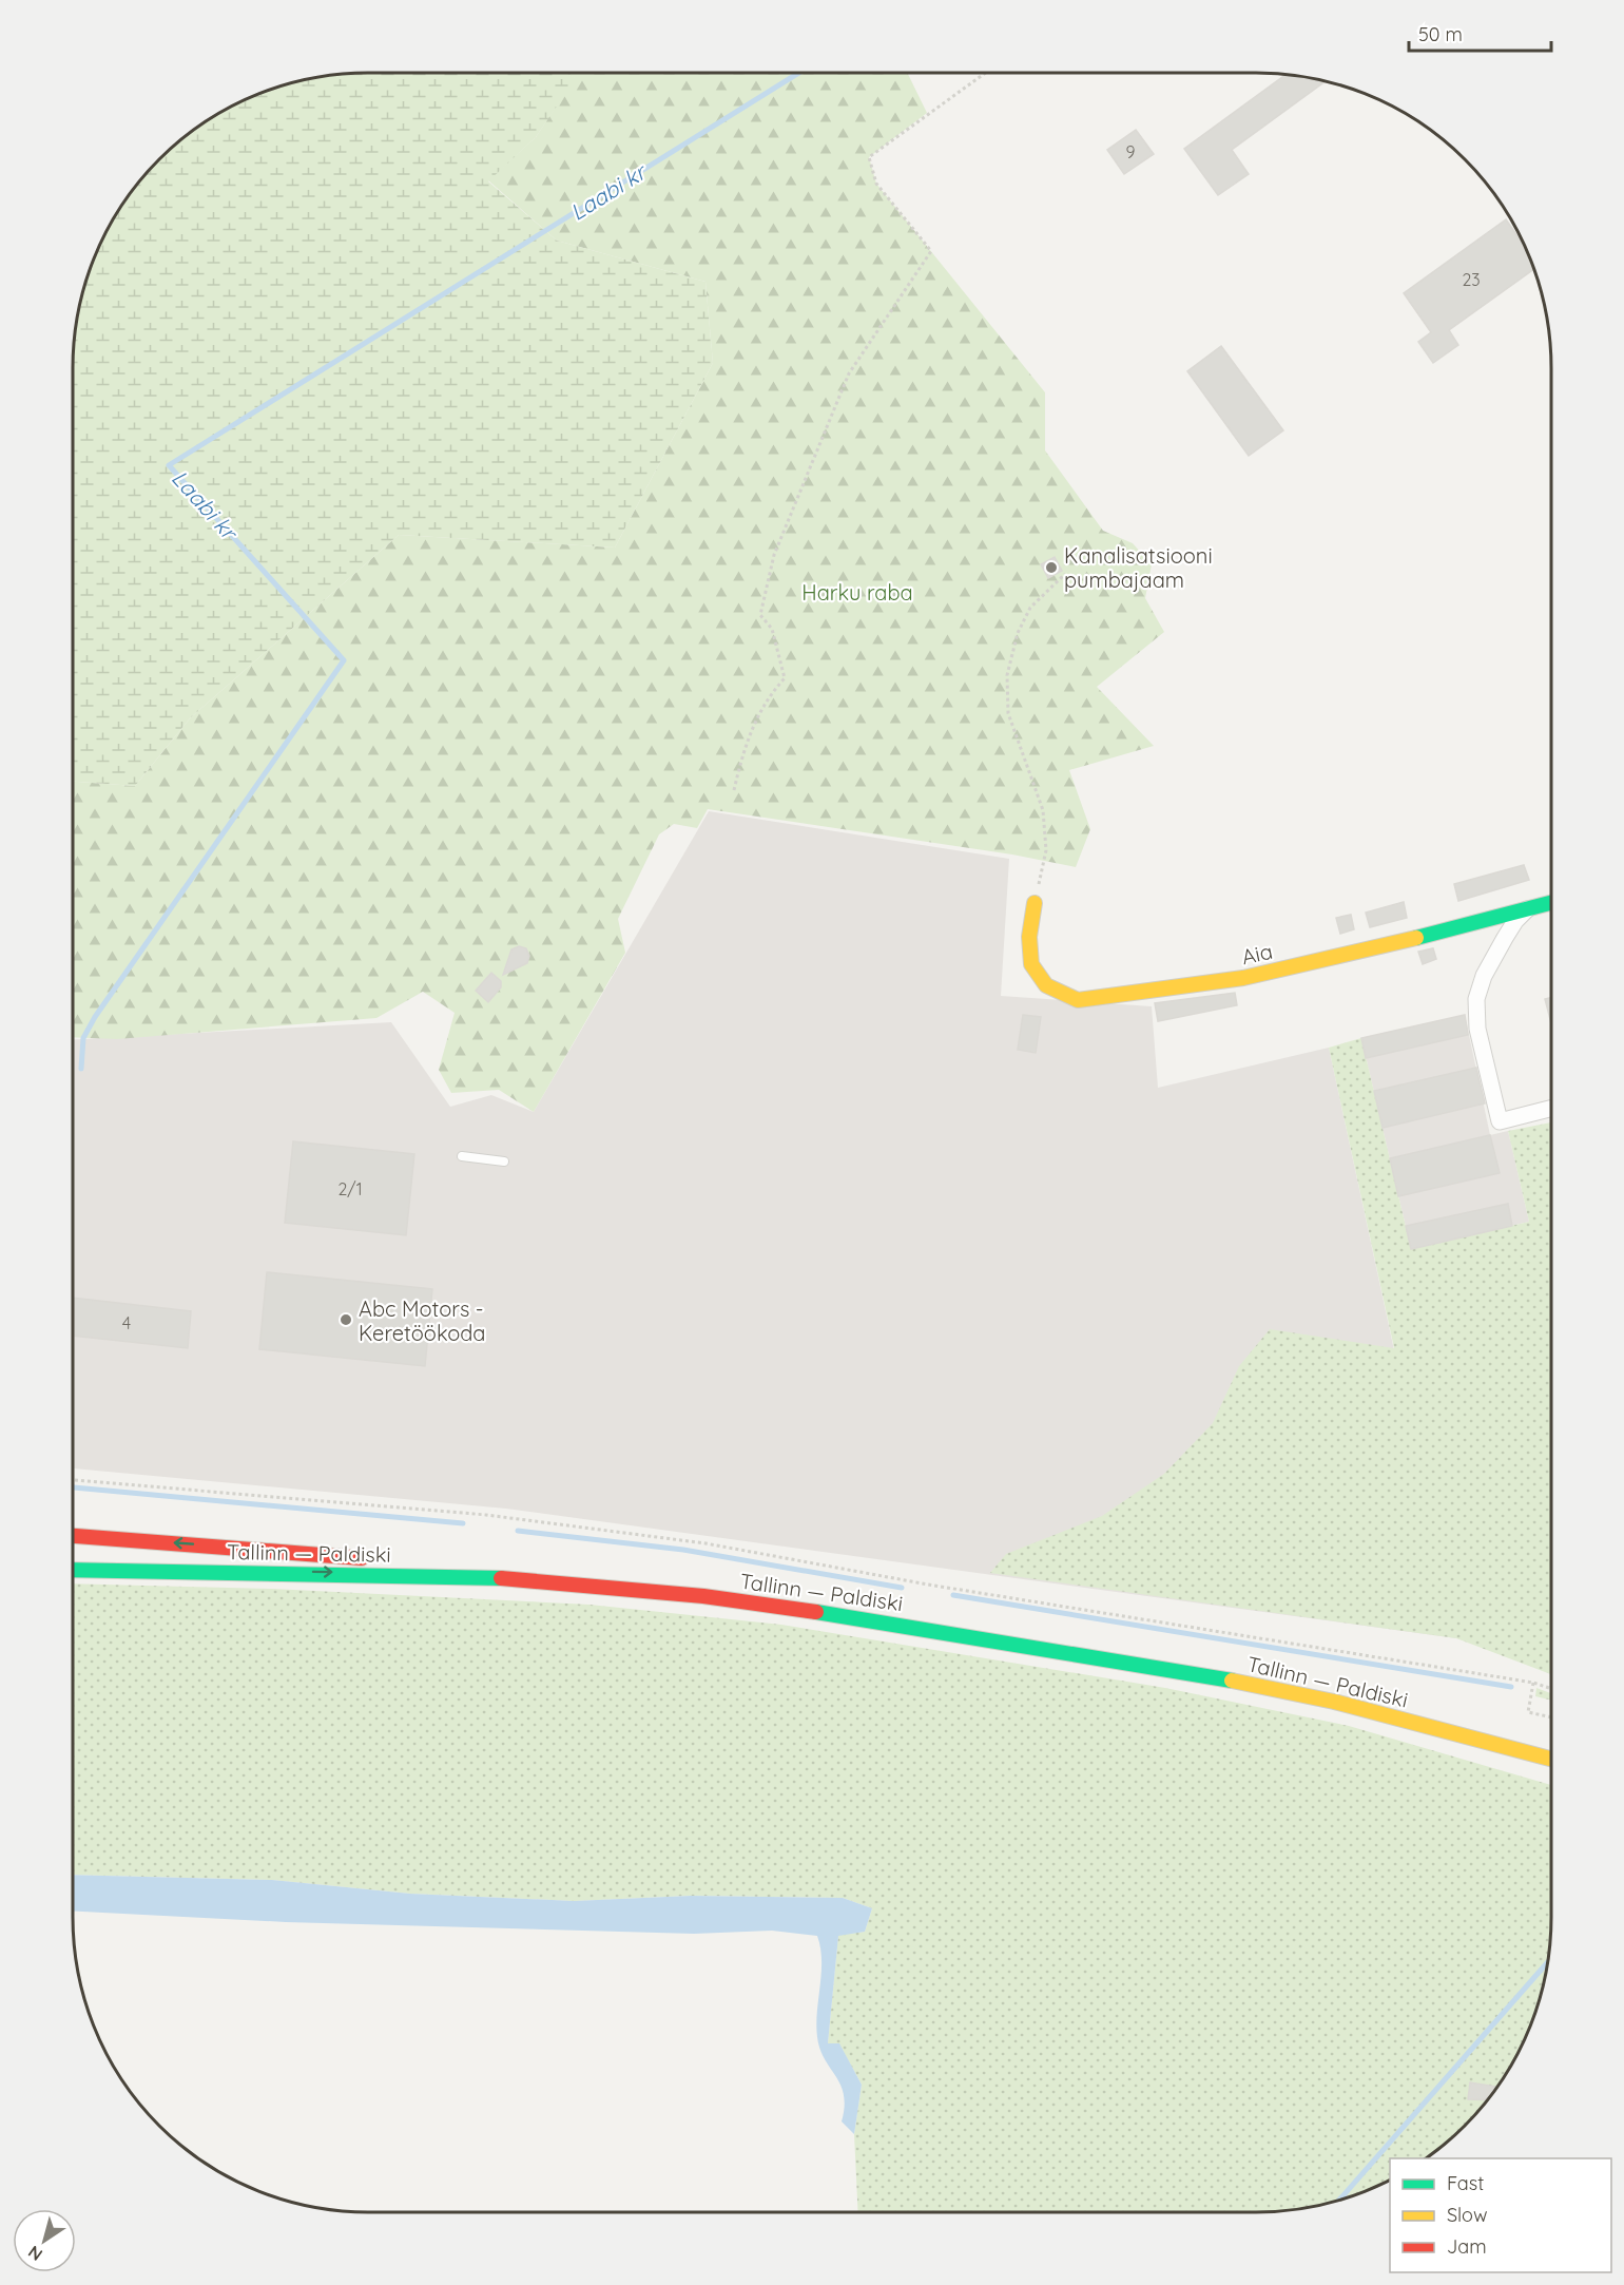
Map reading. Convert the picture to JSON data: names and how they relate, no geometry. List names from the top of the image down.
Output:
{
  "streets": {
    "main road": ["Aia", "Tallinn — Paldiski"]
  },
  "water": ["Laabi kr"],
  "parks": ["Harku raba"],
  "places": ["Kanalisatsiooni pumbajaam", "Abc Motors - Keretöökoda"],
  "house_numbers": [
    "9",
    "23",
    "2/1",
    "4"
  ],
  "legend": ["Fast", "Slow", "Jam"],
  "scale_bar": "50 m",
  "north": "bottom left"
}
